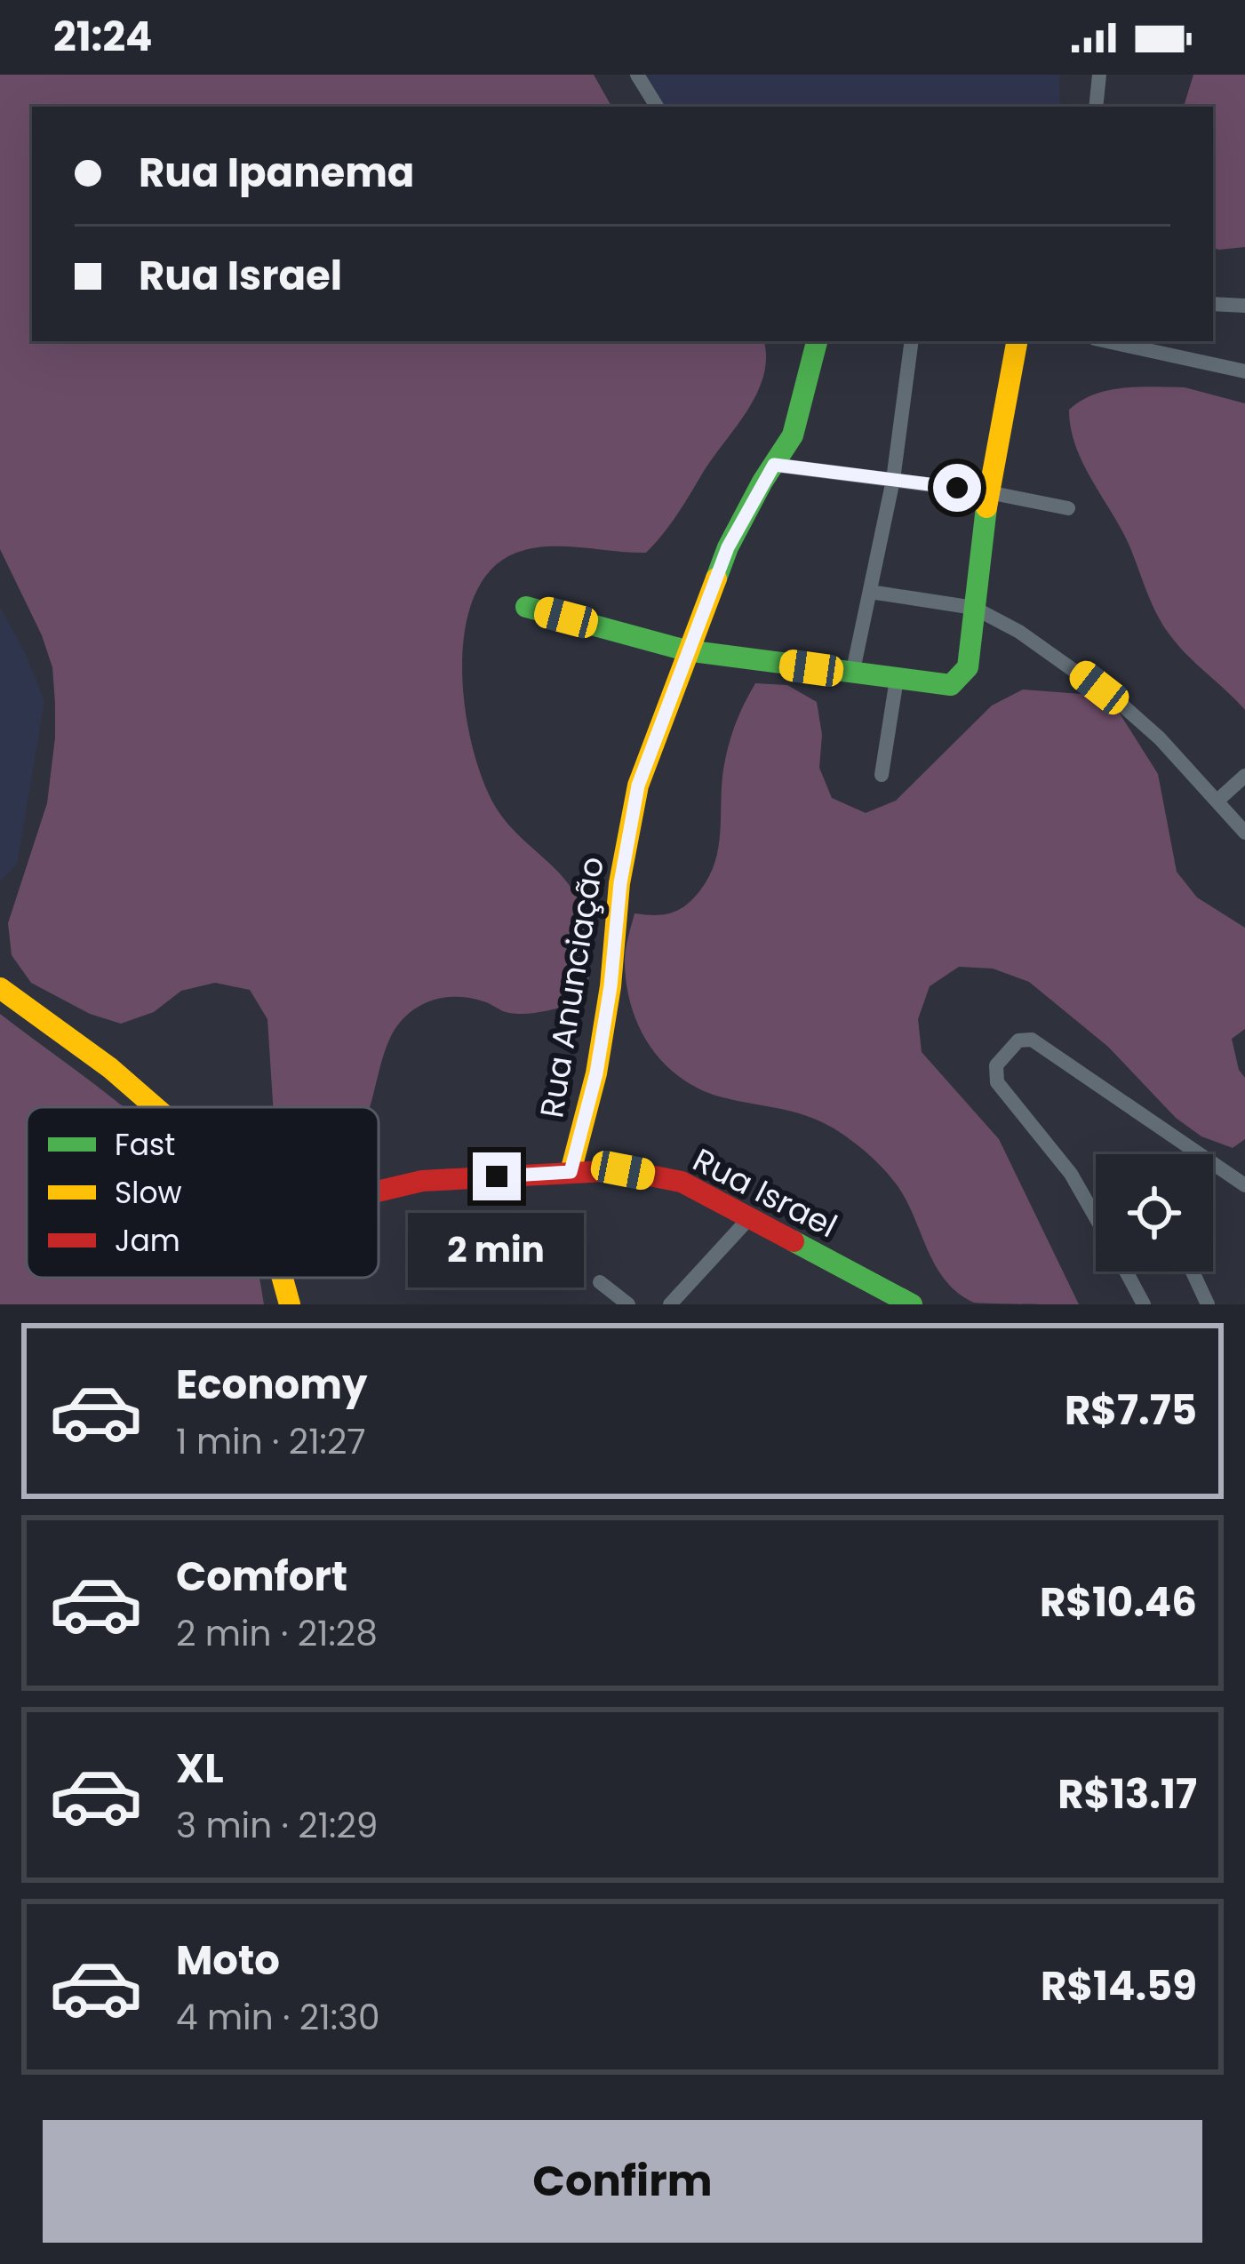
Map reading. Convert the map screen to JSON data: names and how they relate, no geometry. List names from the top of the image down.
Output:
{
  "streets": {
    "street": ["Rua Anunciação", "Rua Israel"]
  },
  "crossings": [
    ["Rua Anunciação", "Rua Israel"]
  ],
  "legend": ["Fast", "Slow", "Jam"],
  "page": {
    "status": "21:24",
    "banner": ["Rua Ipanema", "Rua Israel"],
    "bubble": "2 min",
    "list": [
      {
        "name": "Economy",
        "note": "1 min · 21:27",
        "value": "R$7.75"
      },
      {
        "name": "Comfort",
        "note": "2 min · 21:28",
        "value": "R$10.46"
      },
      {
        "name": "XL",
        "note": "3 min · 21:29",
        "value": "R$13.17"
      },
      {
        "name": "Moto",
        "note": "4 min · 21:30",
        "value": "R$14.59"
      }
    ],
    "buttons": "Confirm"
  }
}
